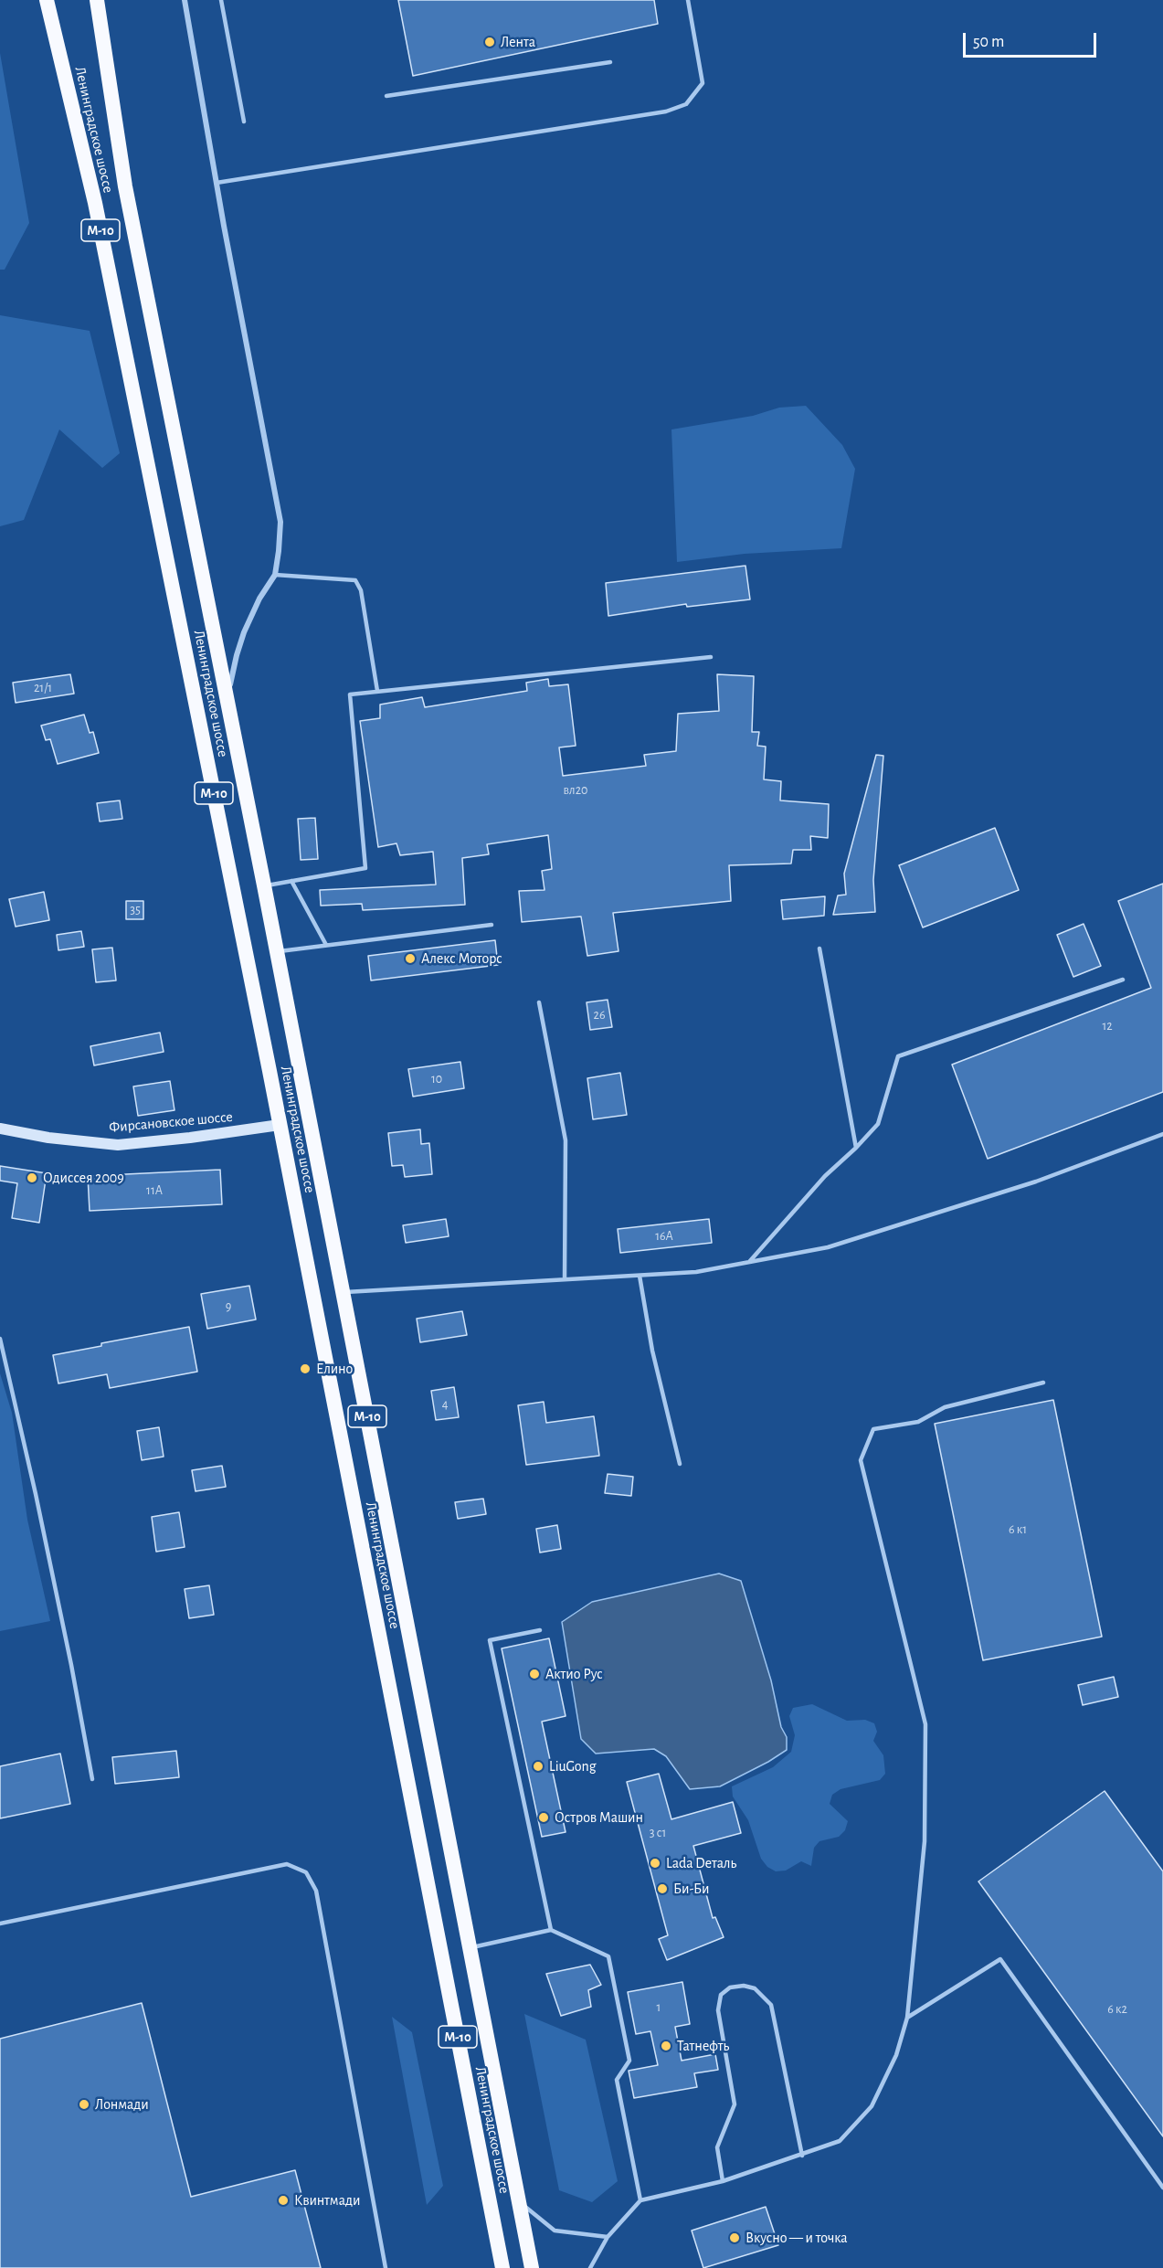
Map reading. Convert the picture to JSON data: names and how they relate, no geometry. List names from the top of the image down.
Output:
{
  "streets": {
    "highway": ["Ленинградское шоссе", "М-10"],
    "main road": ["Фирсановское шоссе"]
  },
  "crossings": [
    ["Ленинградское шоссе", "Фирсановское шоссе"]
  ],
  "places": [
    "Лента",
    "Алекс Моторс",
    "Одиссея 2009",
    "Елино",
    "Актио Рус",
    "LiuGong",
    "Остров Машин",
    "Lada Dеталь",
    "Би-Би",
    "Татнефть",
    "Лонмади",
    "Квинтмади",
    "Вкусно — и точка"
  ],
  "house_numbers": [
    "21/1",
    "вл20",
    "35",
    "26",
    "12",
    "10",
    "11А",
    "16А",
    "9",
    "4",
    "6 к1",
    "3 с1",
    "1",
    "6 к2"
  ],
  "scale_bar": "50 m"
}
